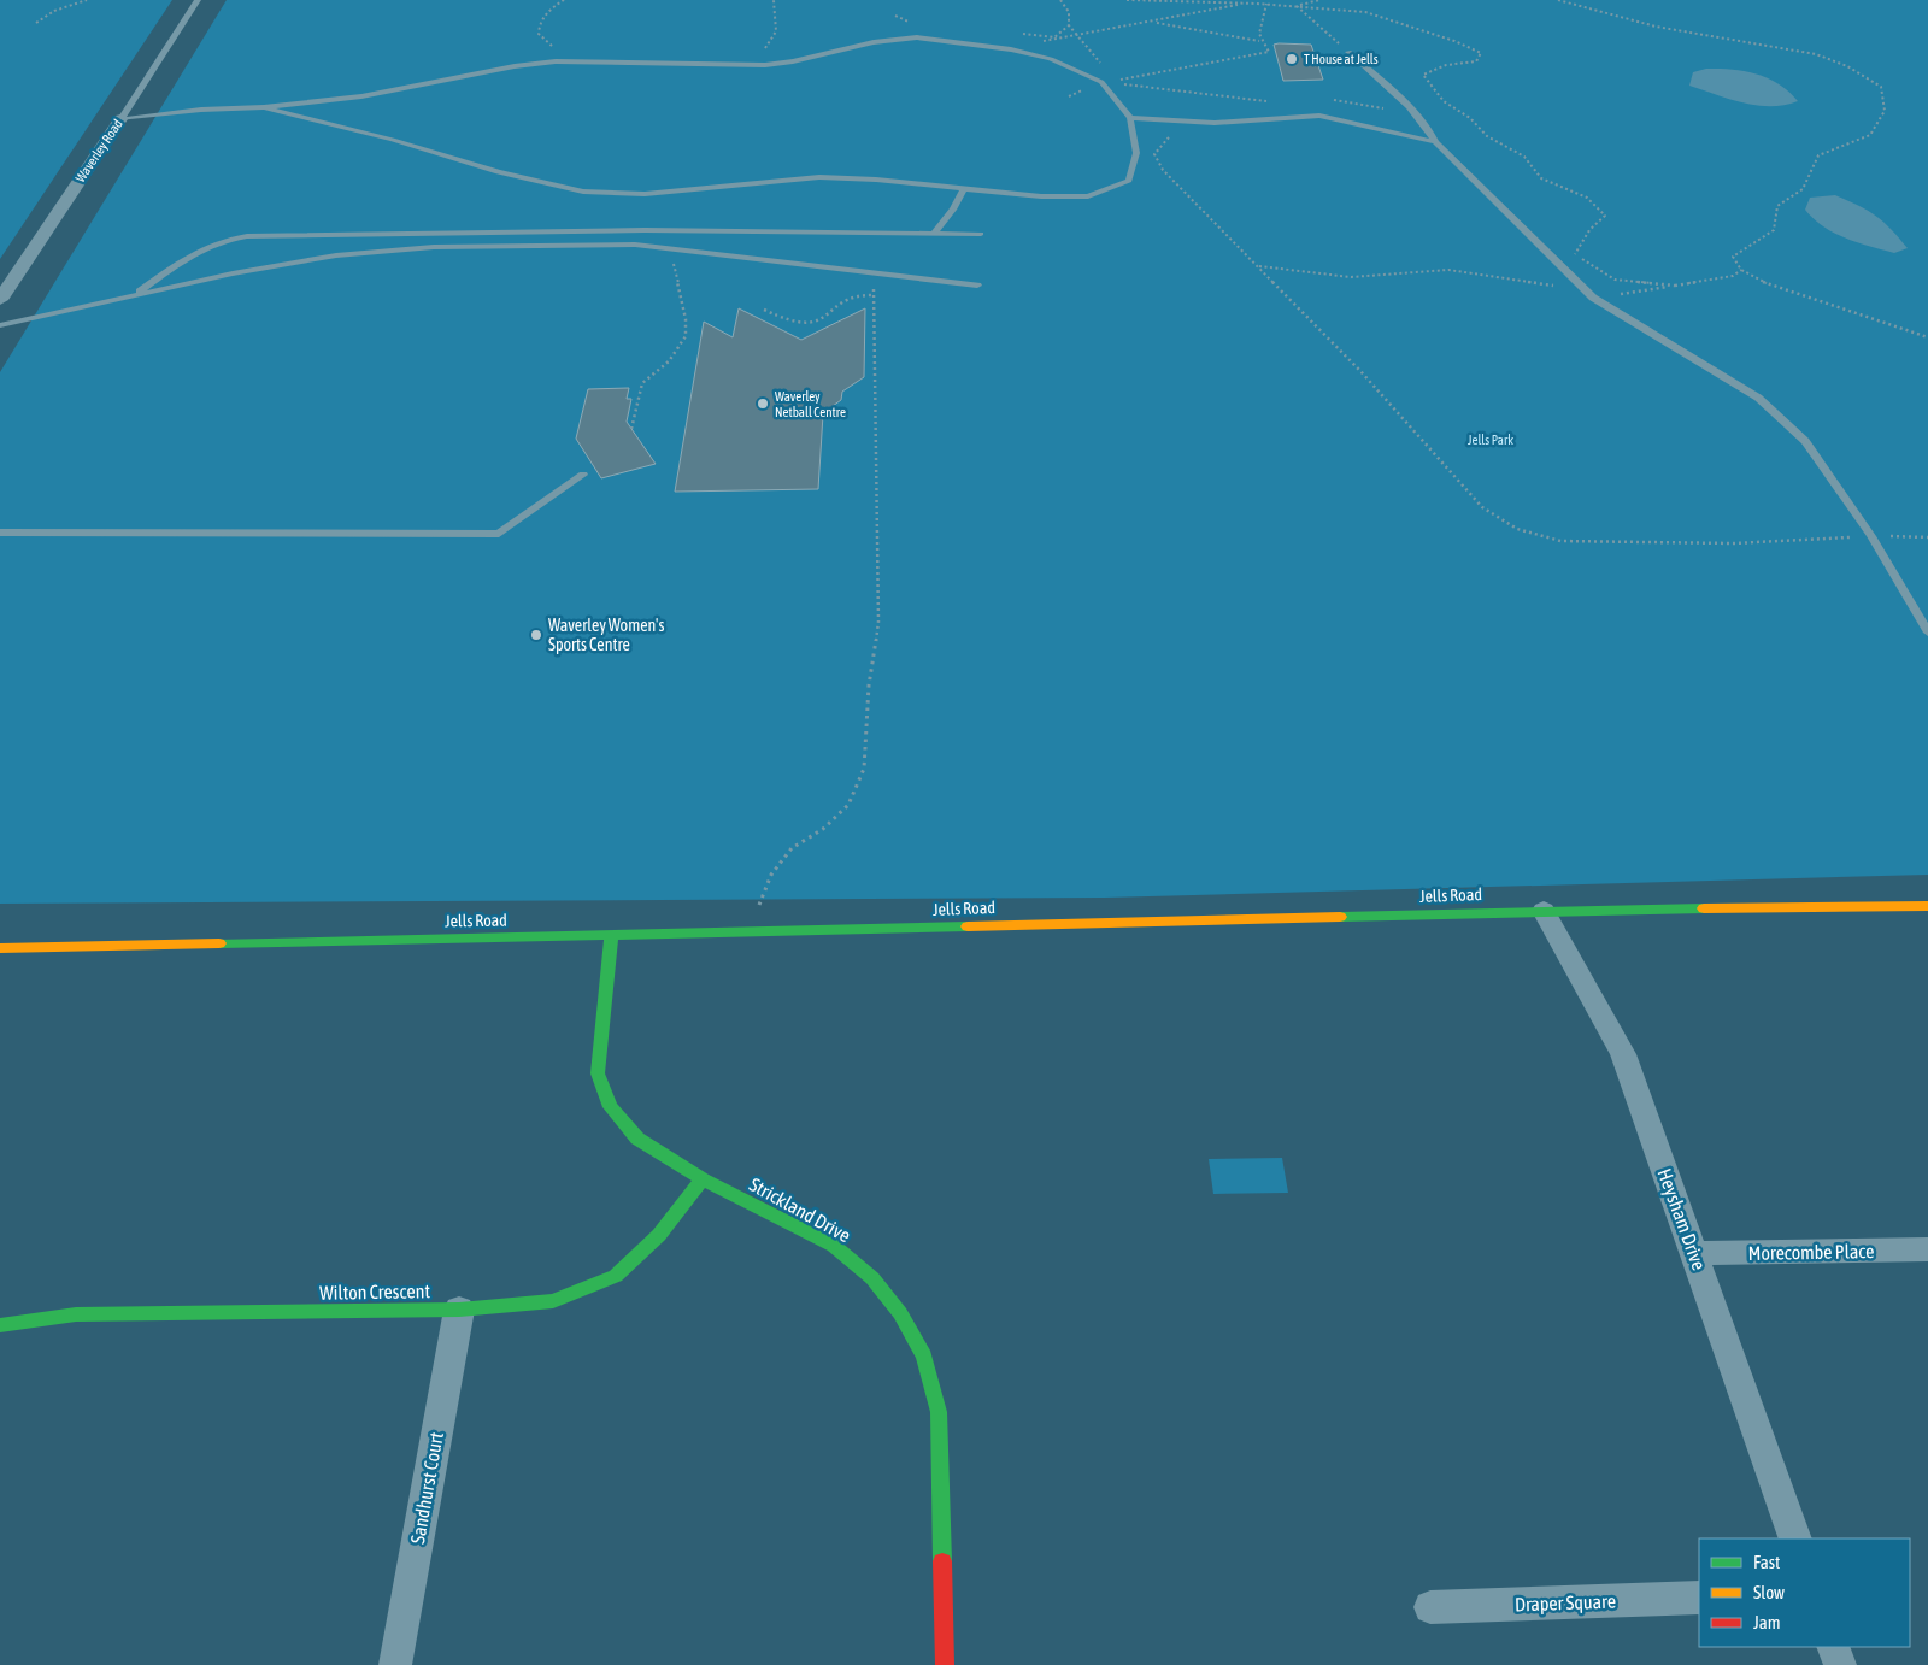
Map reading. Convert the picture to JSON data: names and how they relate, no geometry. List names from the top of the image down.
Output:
{
  "streets": {
    "main road": ["Jells Road", "Strickland Drive", "Wilton Crescent"],
    "street": [
      "Waverley Road",
      "Heysham Drive",
      "Morecombe Place",
      "Sandhurst Court",
      "Draper Square"
    ]
  },
  "crossings": [
    ["Jells Road", "Strickland Drive"],
    ["Jells Road", "Heysham Drive"],
    ["Strickland Drive", "Wilton Crescent"],
    ["Heysham Drive", "Morecombe Place"],
    ["Wilton Crescent", "Sandhurst Court"]
  ],
  "parks": ["Jells Park"],
  "places": ["T House at Jells", "Waverley Netball Centre", "Waverley Women's Sports Centre"],
  "legend": ["Fast", "Slow", "Jam"]
}
